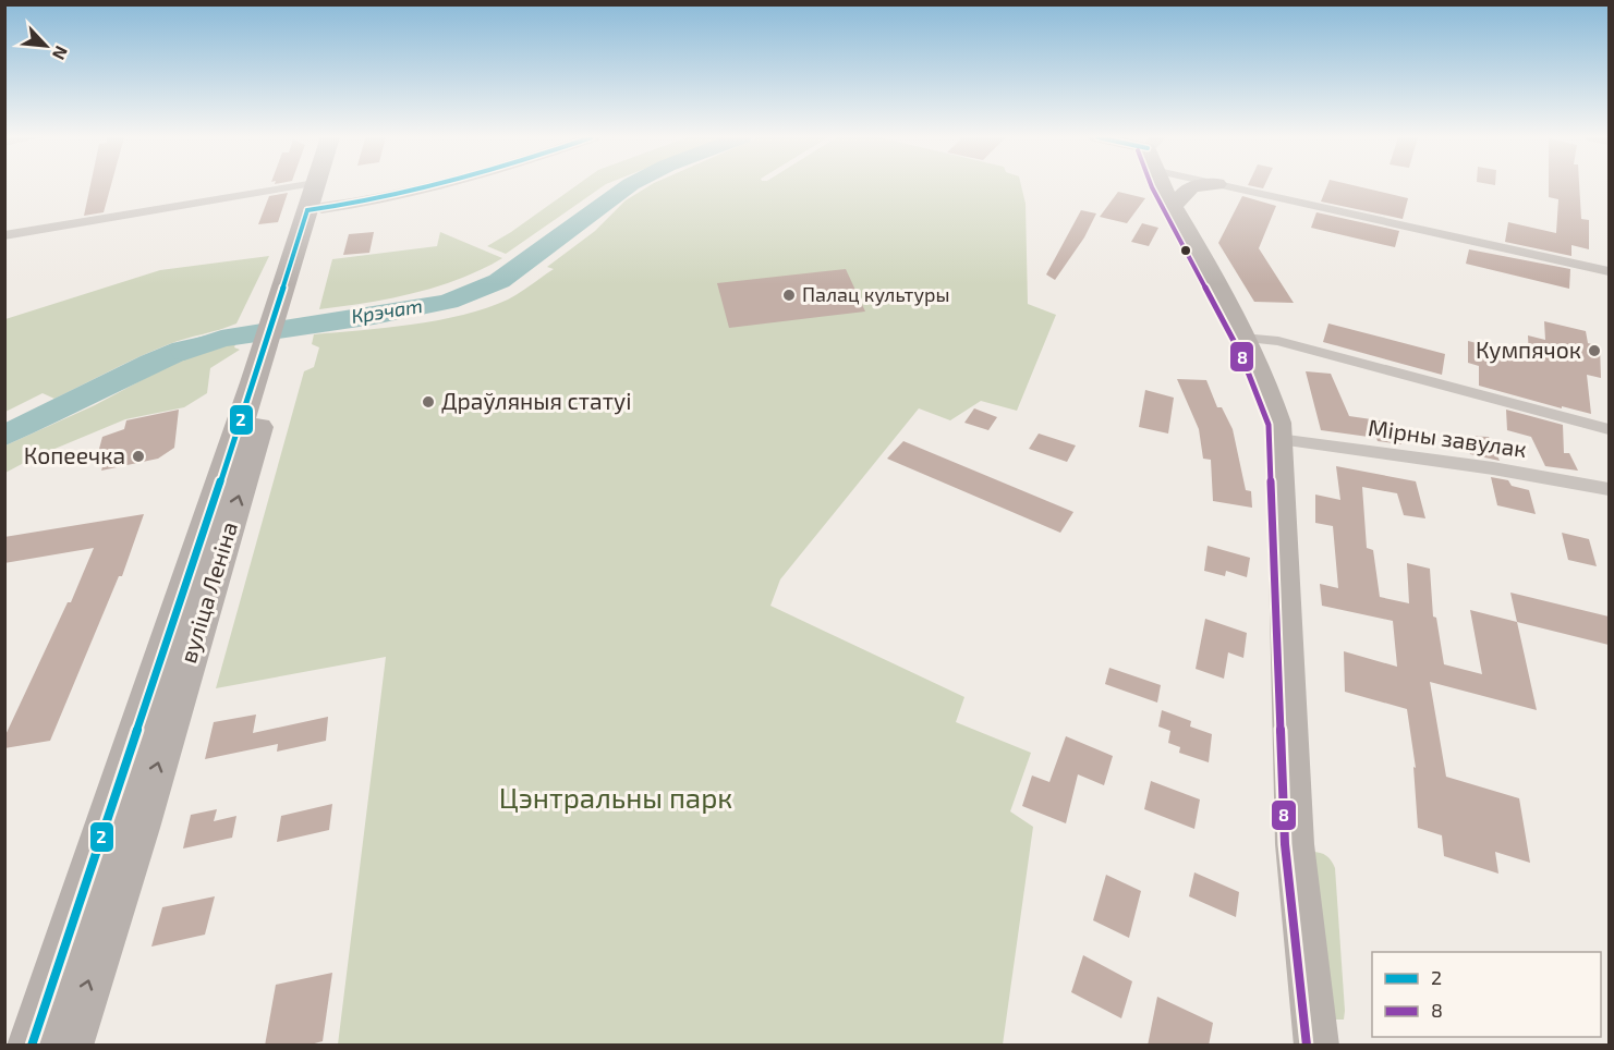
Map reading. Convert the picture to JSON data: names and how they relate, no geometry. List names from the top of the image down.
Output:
{
  "streets": {
    "main road": ["вуліца Леніна"],
    "street": ["Мірны завулак"]
  },
  "water": ["Крэчат"],
  "parks": ["Цэнтральны парк"],
  "places": [
    "Палац культуры",
    "Кумпячок",
    "Драўляныя статуі",
    "Копеечка"
  ],
  "lines": ["transit line 2", "transit line 8"],
  "legend": ["2", "8"],
  "north": "bottom right"
}
